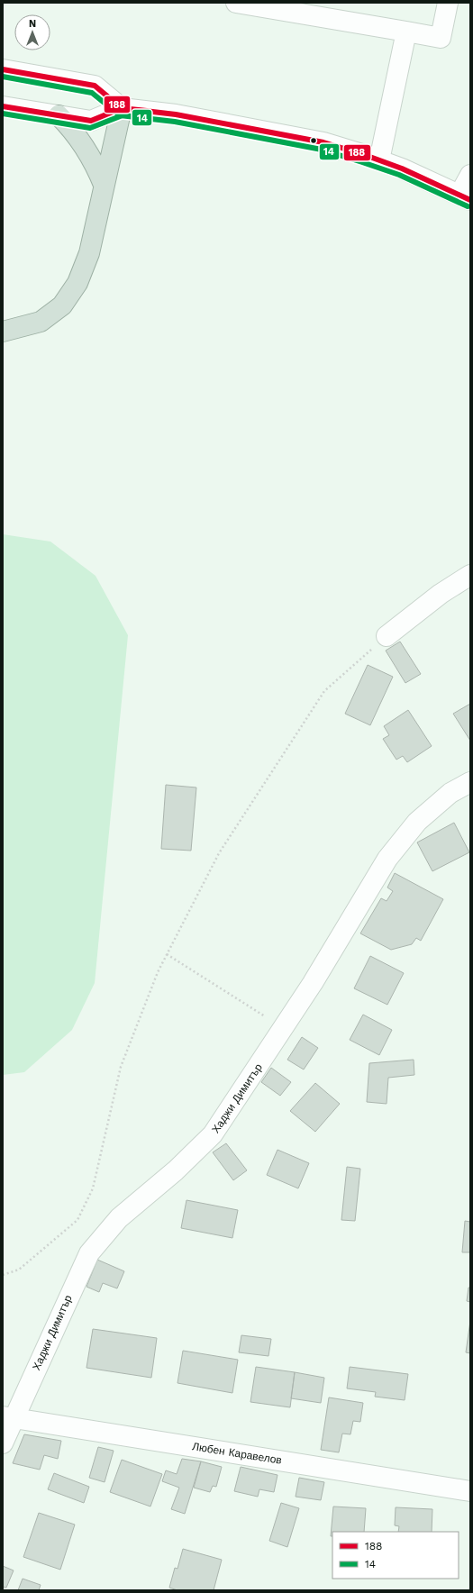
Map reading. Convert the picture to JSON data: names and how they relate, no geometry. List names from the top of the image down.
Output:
{
  "streets": {
    "street": ["Хаджи Димитър", "Любен Каравелов"]
  },
  "crossings": [
    ["Хаджи Димитър", "Любен Каравелов"]
  ],
  "lines": ["transit line 188", "transit line 14"],
  "legend": ["188", "14"],
  "north": "top"
}
